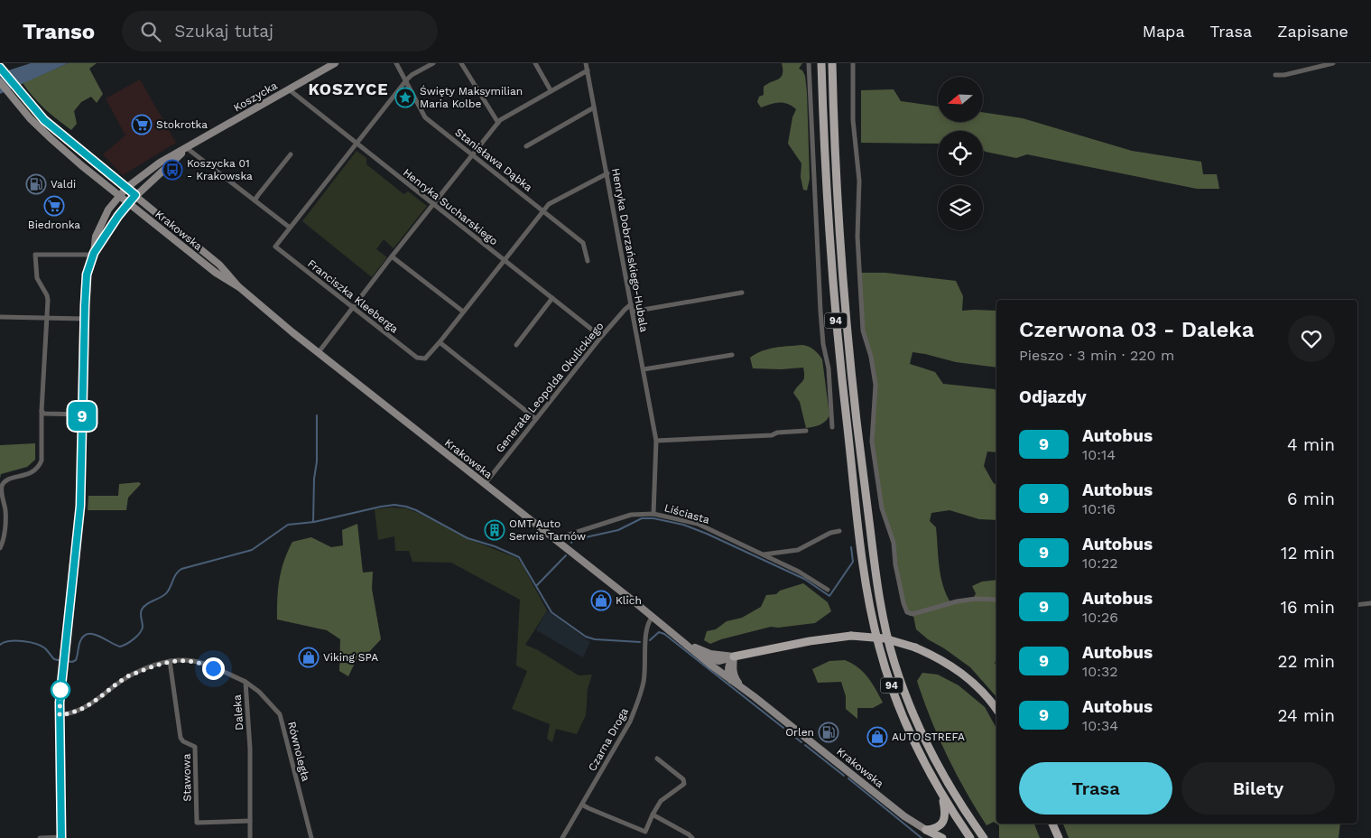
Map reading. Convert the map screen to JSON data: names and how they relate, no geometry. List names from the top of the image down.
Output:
{
  "streets": {
    "main road": ["Koszycka", "Krakowska", "94"],
    "street": [
      "Stanisława Dąbka",
      "Henryka Sucharskiego",
      "Henryka Dobrzańskiego-Hubala",
      "Franciszka Kleeberga",
      "Generała Leopolda Okulickiego",
      "Liściasta",
      "Daleka",
      "Czarna Droga",
      "Równoległa",
      "Stawowa"
    ]
  },
  "crossings": [
    ["Koszycka", "Henryka Sucharskiego"],
    ["Koszycka", "Krakowska"],
    ["Stanisława Dąbka", "Franciszka Kleeberga"],
    ["Henryka Sucharskiego", "Franciszka Kleeberga"],
    ["Henryka Sucharskiego", "Generała Leopolda Okulickiego"],
    ["Krakowska", "Generała Leopolda Okulickiego"],
    ["Krakowska", "Liściasta"],
    ["Krakowska", "Czarna Droga"],
    ["Henryka Dobrzańskiego-Hubala", "Franciszka Kleeberga"],
    ["Henryka Dobrzańskiego-Hubala", "Generała Leopolda Okulickiego"],
    ["Henryka Dobrzańskiego-Hubala", "Liściasta"],
    ["Daleka", "Równoległa"],
    ["Daleka", "Stawowa"]
  ],
  "districts": ["KOSZYCE"],
  "places": {
    "place": ["Święty Maksymilian Maria Kolbe"],
    "supermarket": ["Stokrotka", "Biedronka"],
    "bus stop": ["Koszycka 01 - Krakowska"],
    "fuel station": ["Valdi", "Orlen"],
    "building": ["OMT Auto Serwis Tarnów"],
    "shop": ["Klich", "Viking SPA", "AUTO STREFA"]
  },
  "lines": ["bus line 9"],
  "north": "left",
  "page": {
    "header": "Transo",
    "search": "Szukaj tutaj",
    "nav": ["Mapa", "Trasa", "Zapisane"],
    "on_map": "9",
    "heading": [
      ["Czerwona 03 - Daleka", "Pieszo · 3 min · 220 m"],
      "Odjazdy"
    ],
    "list": [
      {
        "mark": "9",
        "name": "Autobus",
        "note": "10:14",
        "value": "4 min"
      },
      {
        "mark": "9",
        "name": "Autobus",
        "note": "10:16",
        "value": "6 min"
      },
      {
        "mark": "9",
        "name": "Autobus",
        "note": "10:22",
        "value": "12 min"
      },
      {
        "mark": "9",
        "name": "Autobus",
        "note": "10:26",
        "value": "16 min"
      },
      {
        "mark": "9",
        "name": "Autobus",
        "note": "10:32",
        "value": "22 min"
      },
      {
        "mark": "9",
        "name": "Autobus",
        "note": "10:34",
        "value": "24 min"
      }
    ],
    "buttons": ["Trasa", "Bilety"]
  }
}
